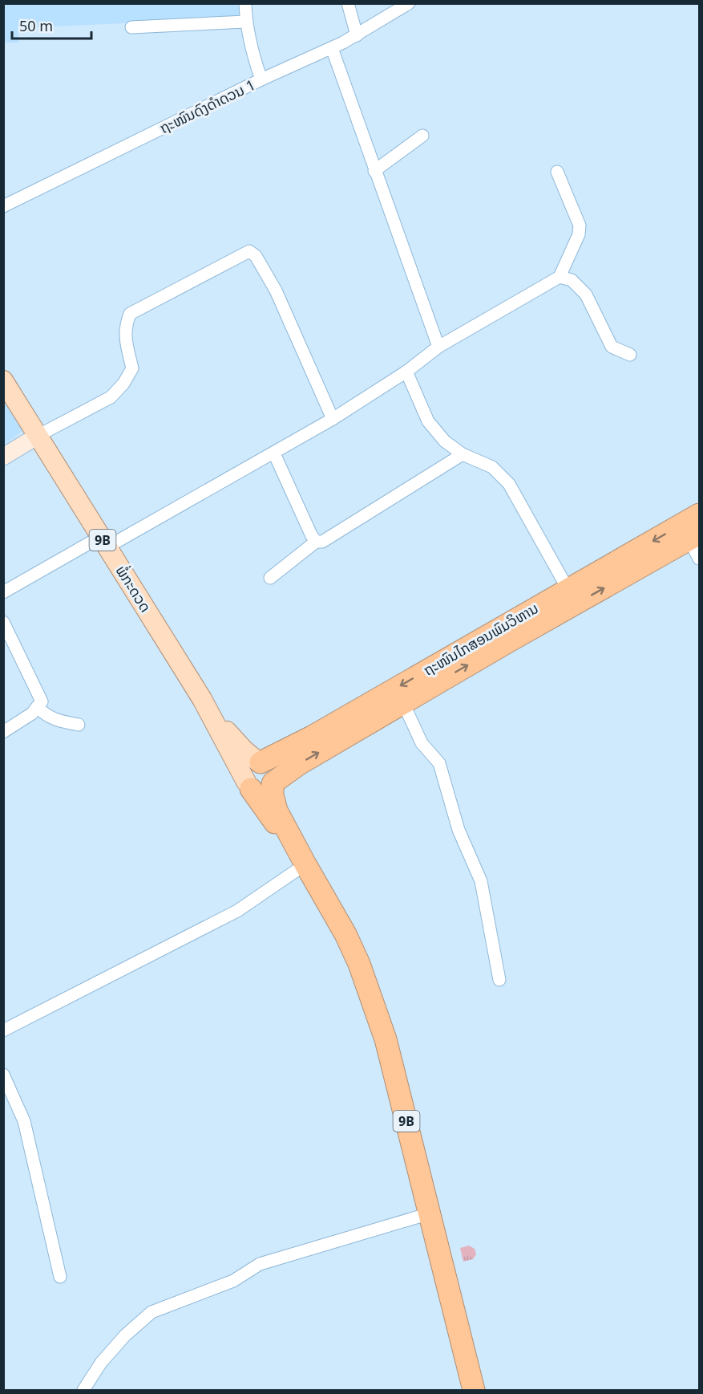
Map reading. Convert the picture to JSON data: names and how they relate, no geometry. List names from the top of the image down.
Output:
{
  "streets": {
    "highway": ["9B", "ຖະໜົນໄກສອນພົມວິຫານ"],
    "main road": ["ພໍ່ກະດວດ"],
    "street": ["ຖະໜົນດົງດຳດວນ 1"]
  },
  "crossings": [
    ["9B", "ພໍ່ກະດວດ"],
    ["9B", "ຖະໜົນໄກສອນພົມວິຫານ"]
  ],
  "scale_bar": "50 m"
}
